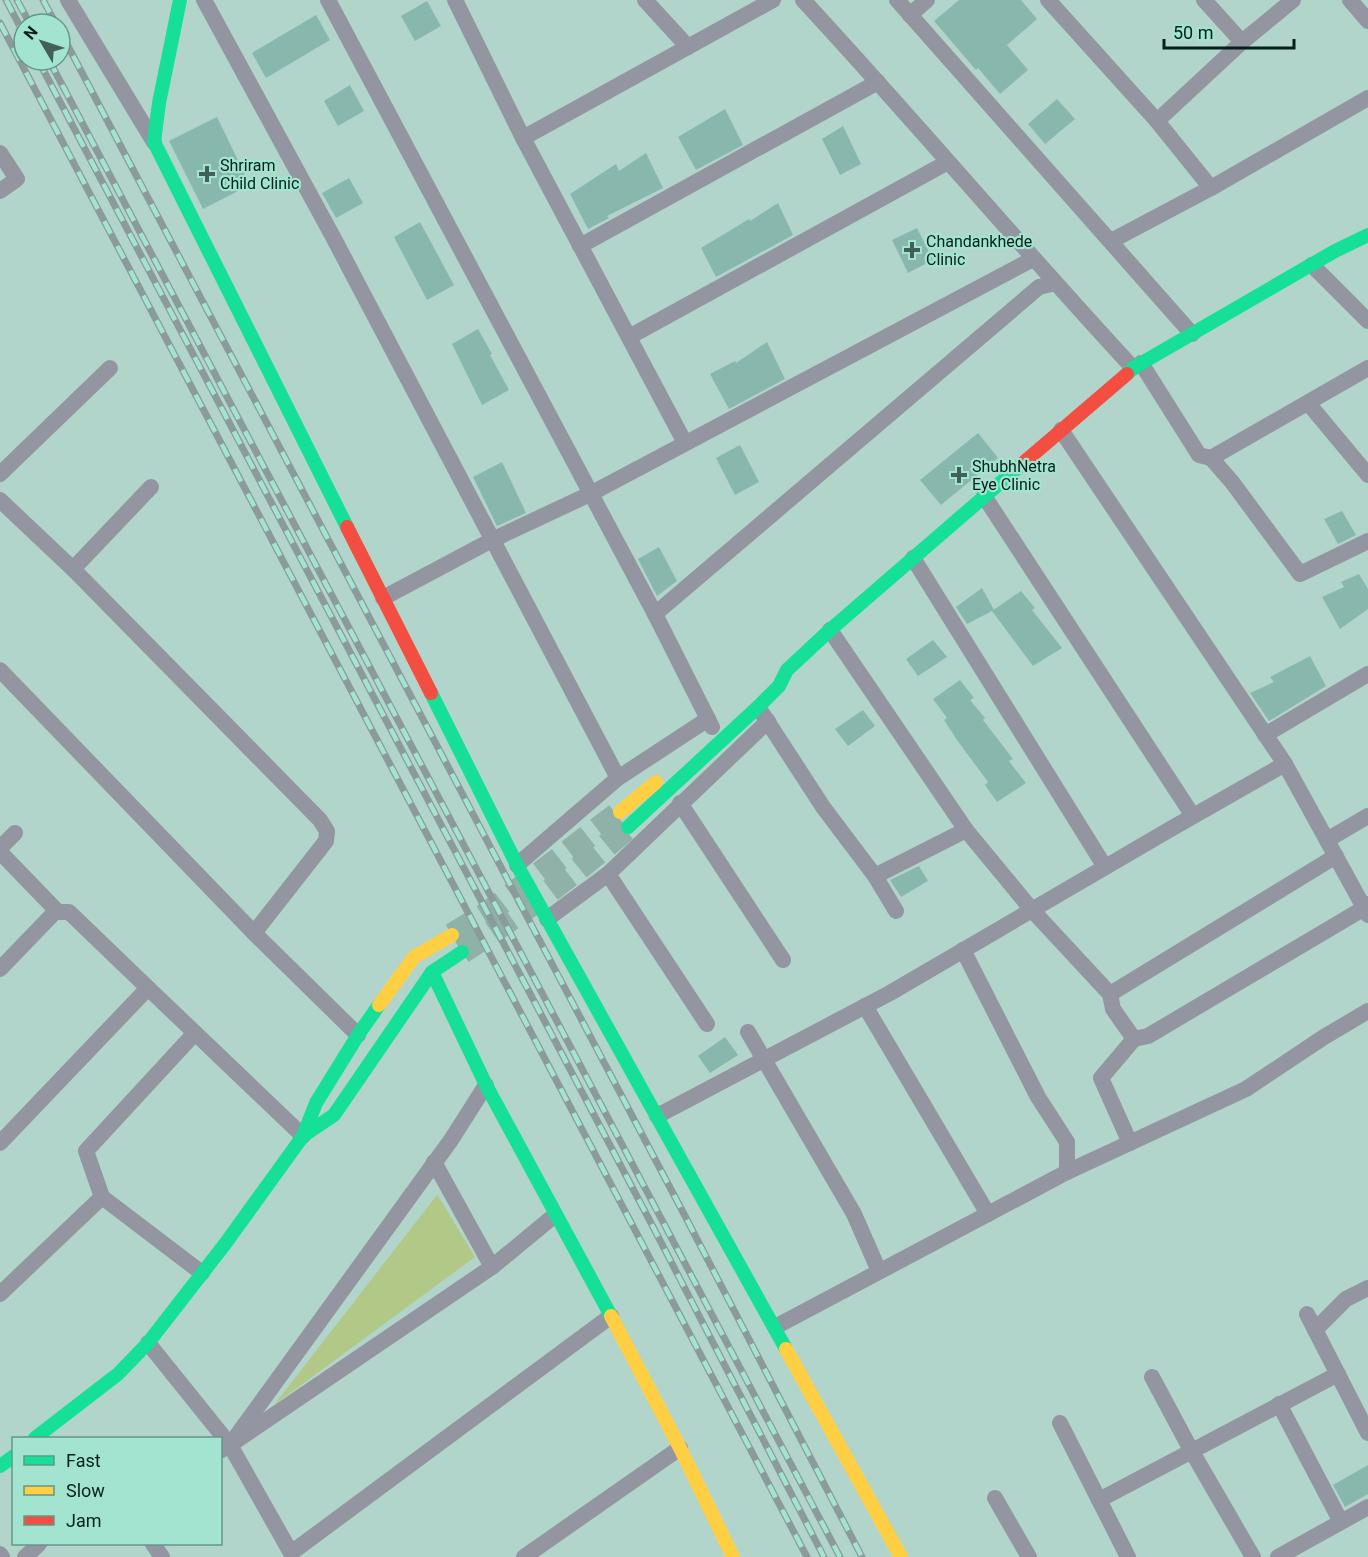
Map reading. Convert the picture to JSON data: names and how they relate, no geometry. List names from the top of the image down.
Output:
{
  "places": {
    "health": ["Shriram Child Clinic", "Chandankhede Clinic", "ShubhNetra Eye Clinic"]
  },
  "legend": ["Fast", "Slow", "Jam"],
  "scale_bar": "50 m",
  "north": "top left"
}
